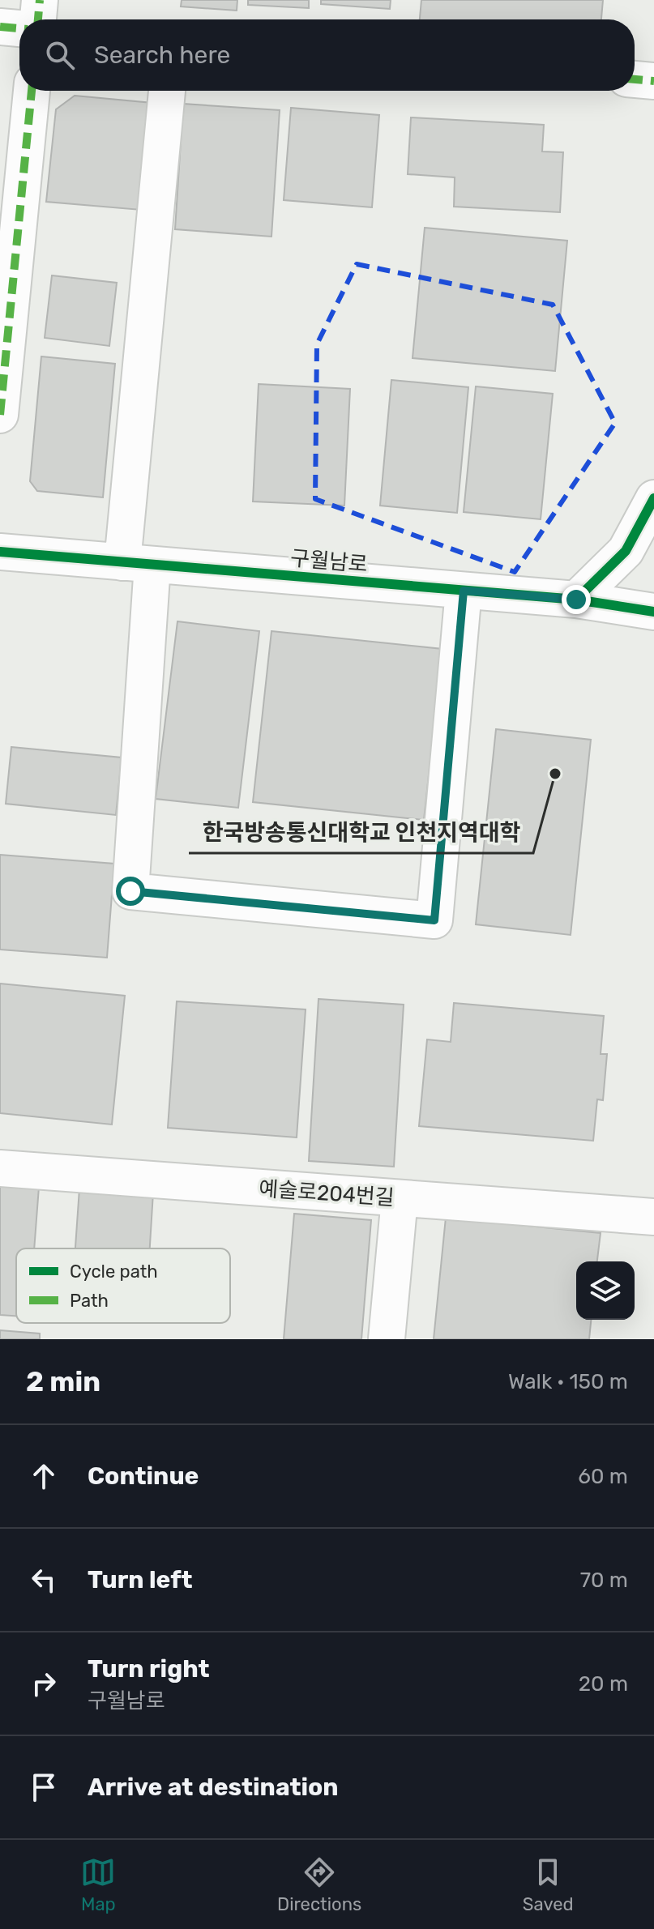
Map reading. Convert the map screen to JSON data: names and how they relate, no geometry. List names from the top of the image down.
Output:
{
  "streets": {
    "street": ["구월남로", "예술로204번길"]
  },
  "places": ["한국방송통신대학교 인천지역대학"],
  "legend": ["Cycle path", "Path"],
  "page": {
    "search": "Search here",
    "heading": ["2 min", "Walk · 150 m"],
    "list": [
      ["Continue", "60 m"],
      ["Turn left", "70 m"],
      ["Turn right", "구월남로", "20 m"],
      "Arrive at destination"
    ],
    "nav": ["Map", "Directions", "Saved"]
  }
}
